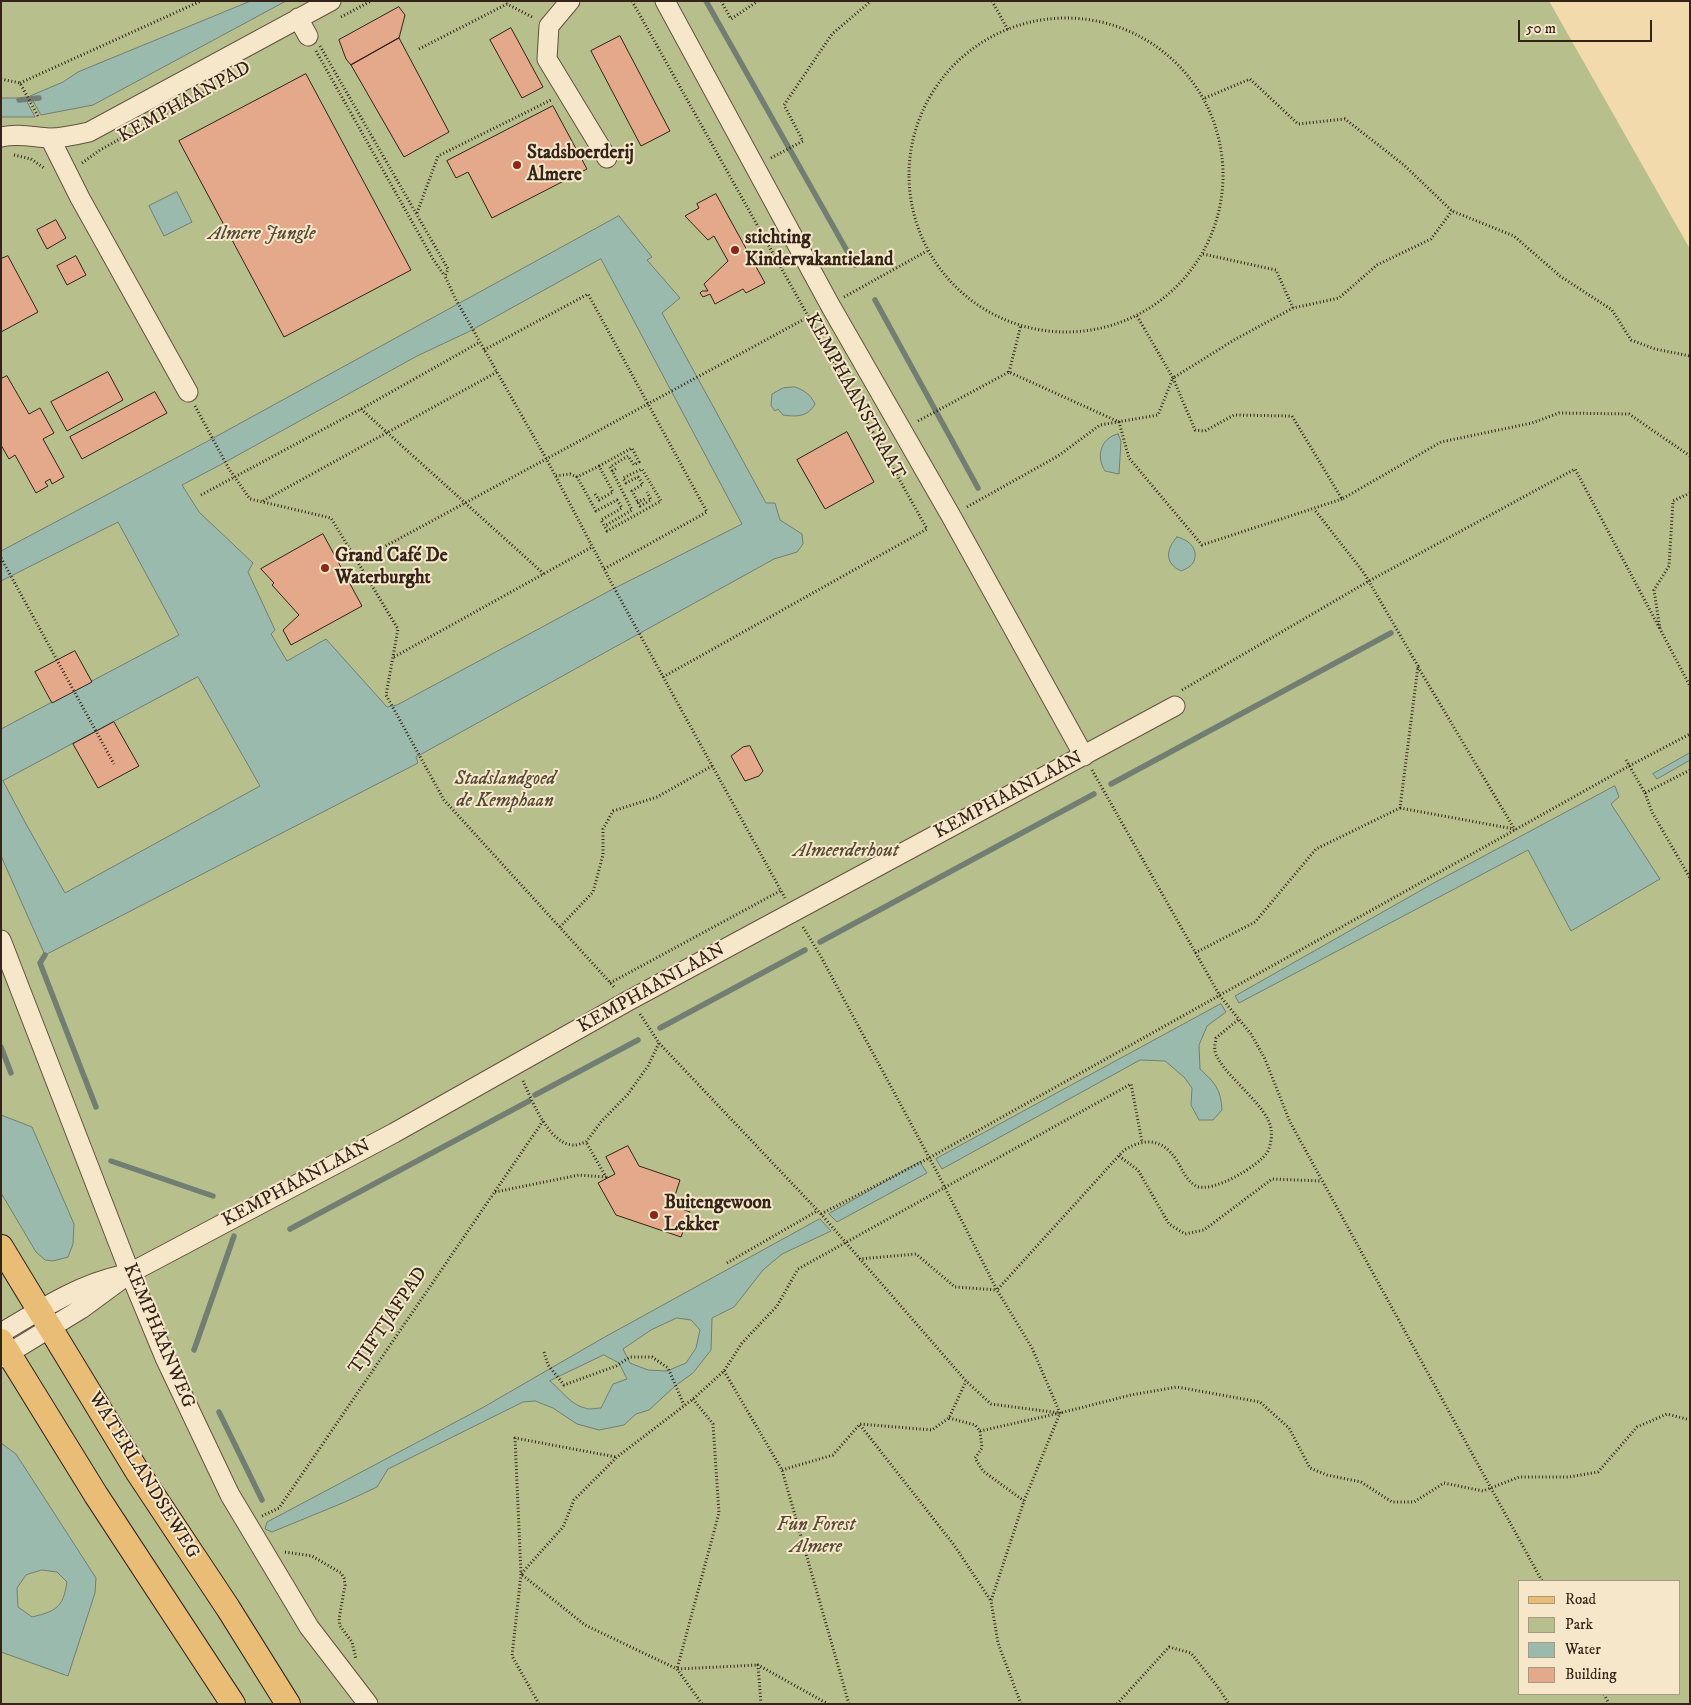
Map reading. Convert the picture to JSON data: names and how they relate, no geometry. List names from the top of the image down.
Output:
{
  "streets": {
    "main road": ["WATERLANDSEWEG"],
    "street": [
      "KEMPHAANPAD",
      "KEMPHAANSTRAAT",
      "KEMPHAANLAAN",
      "KEMPHAANWEG"
    ],
    "path": ["TJIFTJAFPAD"]
  },
  "crossings": [
    ["KEMPHAANSTRAAT", "KEMPHAANLAAN"],
    ["KEMPHAANLAAN", "KEMPHAANWEG"],
    ["KEMPHAANLAAN", "WATERLANDSEWEG"],
    ["TJIFTJAFPAD", "KEMPHAANWEG"]
  ],
  "parks": [
    "Almere Jungle",
    "Stadslandgoed de Kemphaan",
    "Almeerderhout",
    "Fun Forest Almere"
  ],
  "places": [
    "Stadsboerderij Almere",
    "stichting Kindervakantieland",
    "Grand Café De Waterburght",
    "Buitengewoon Lekker"
  ],
  "legend": [
    "Road",
    "Park",
    "Water",
    "Building"
  ],
  "scale_bar": "50 m"
}
